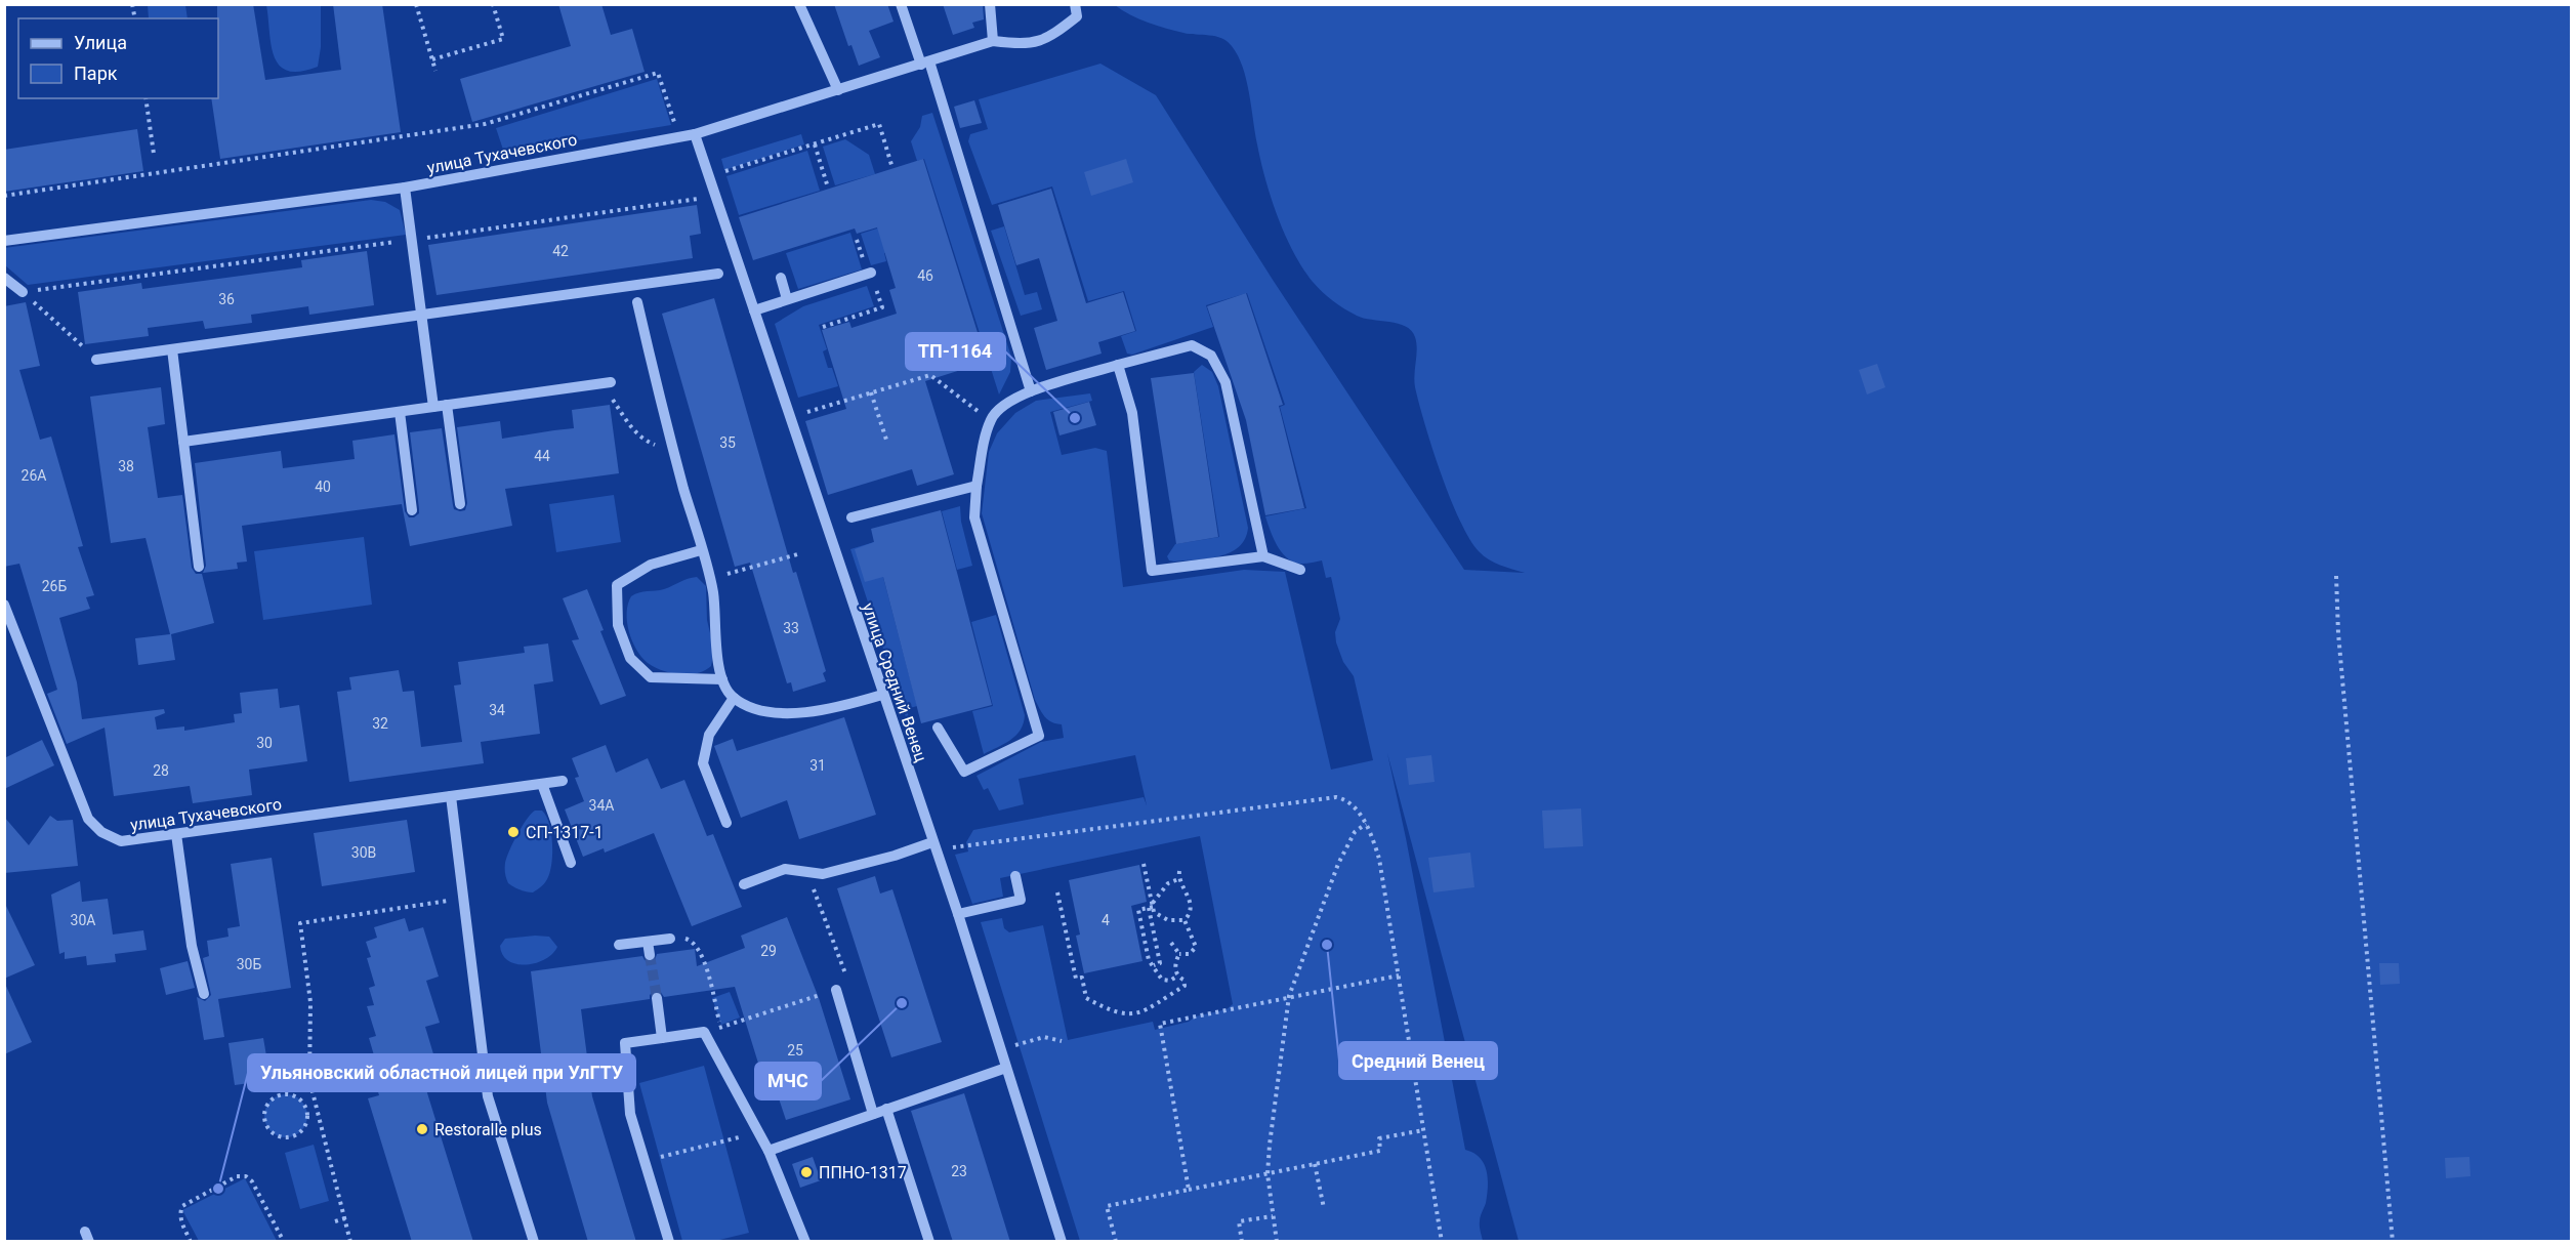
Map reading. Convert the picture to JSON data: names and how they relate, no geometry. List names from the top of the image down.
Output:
{
  "streets": {
    "street": ["улица Тухачевского", "улица Средний Венец"]
  },
  "crossings": [
    ["улица Тухачевского", "улица Средний Венец"]
  ],
  "places": [
    "ТП-1164",
    "СП-1317-1",
    "Средний Венец",
    "МЧС",
    "Restoralle plus",
    "ППНО-1317",
    "Ульяновский областной лицей при УлГТУ"
  ],
  "house_numbers": [
    "42",
    "46",
    "36",
    "35",
    "44",
    "38",
    "26А",
    "40",
    "26Б",
    "33",
    "34",
    "32",
    "30",
    "31",
    "28",
    "34А",
    "30В",
    "30А",
    "4",
    "29",
    "30Б",
    "25",
    "23"
  ],
  "legend": ["Улица", "Парк"]
}
